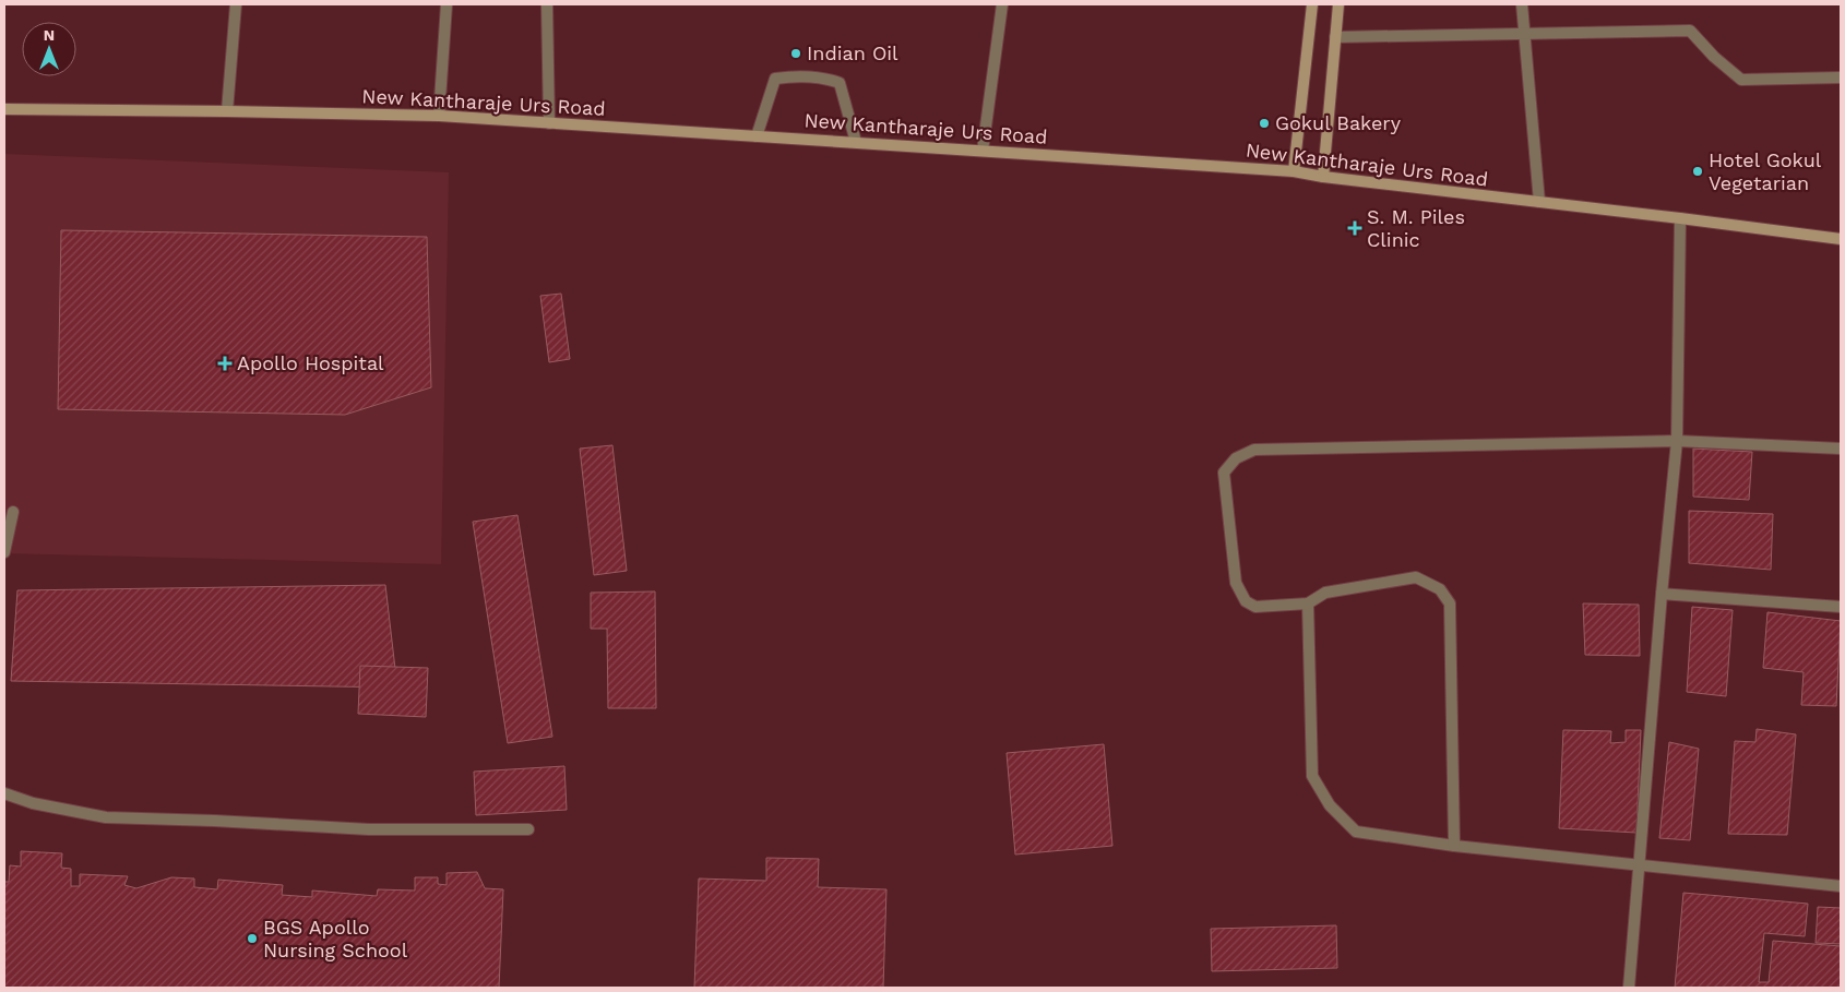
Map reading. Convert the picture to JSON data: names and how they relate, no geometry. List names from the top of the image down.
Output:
{
  "streets": {
    "main road": ["New Kantharaje Urs Road"]
  },
  "places": {
    "other": [
      "Indian Oil",
      "Gokul Bakery",
      "Hotel Gokul Vegetarian",
      "BGS Apollo Nursing School"
    ],
    "health": ["S. M. Piles Clinic", "Apollo Hospital"]
  },
  "north": "top"
}
